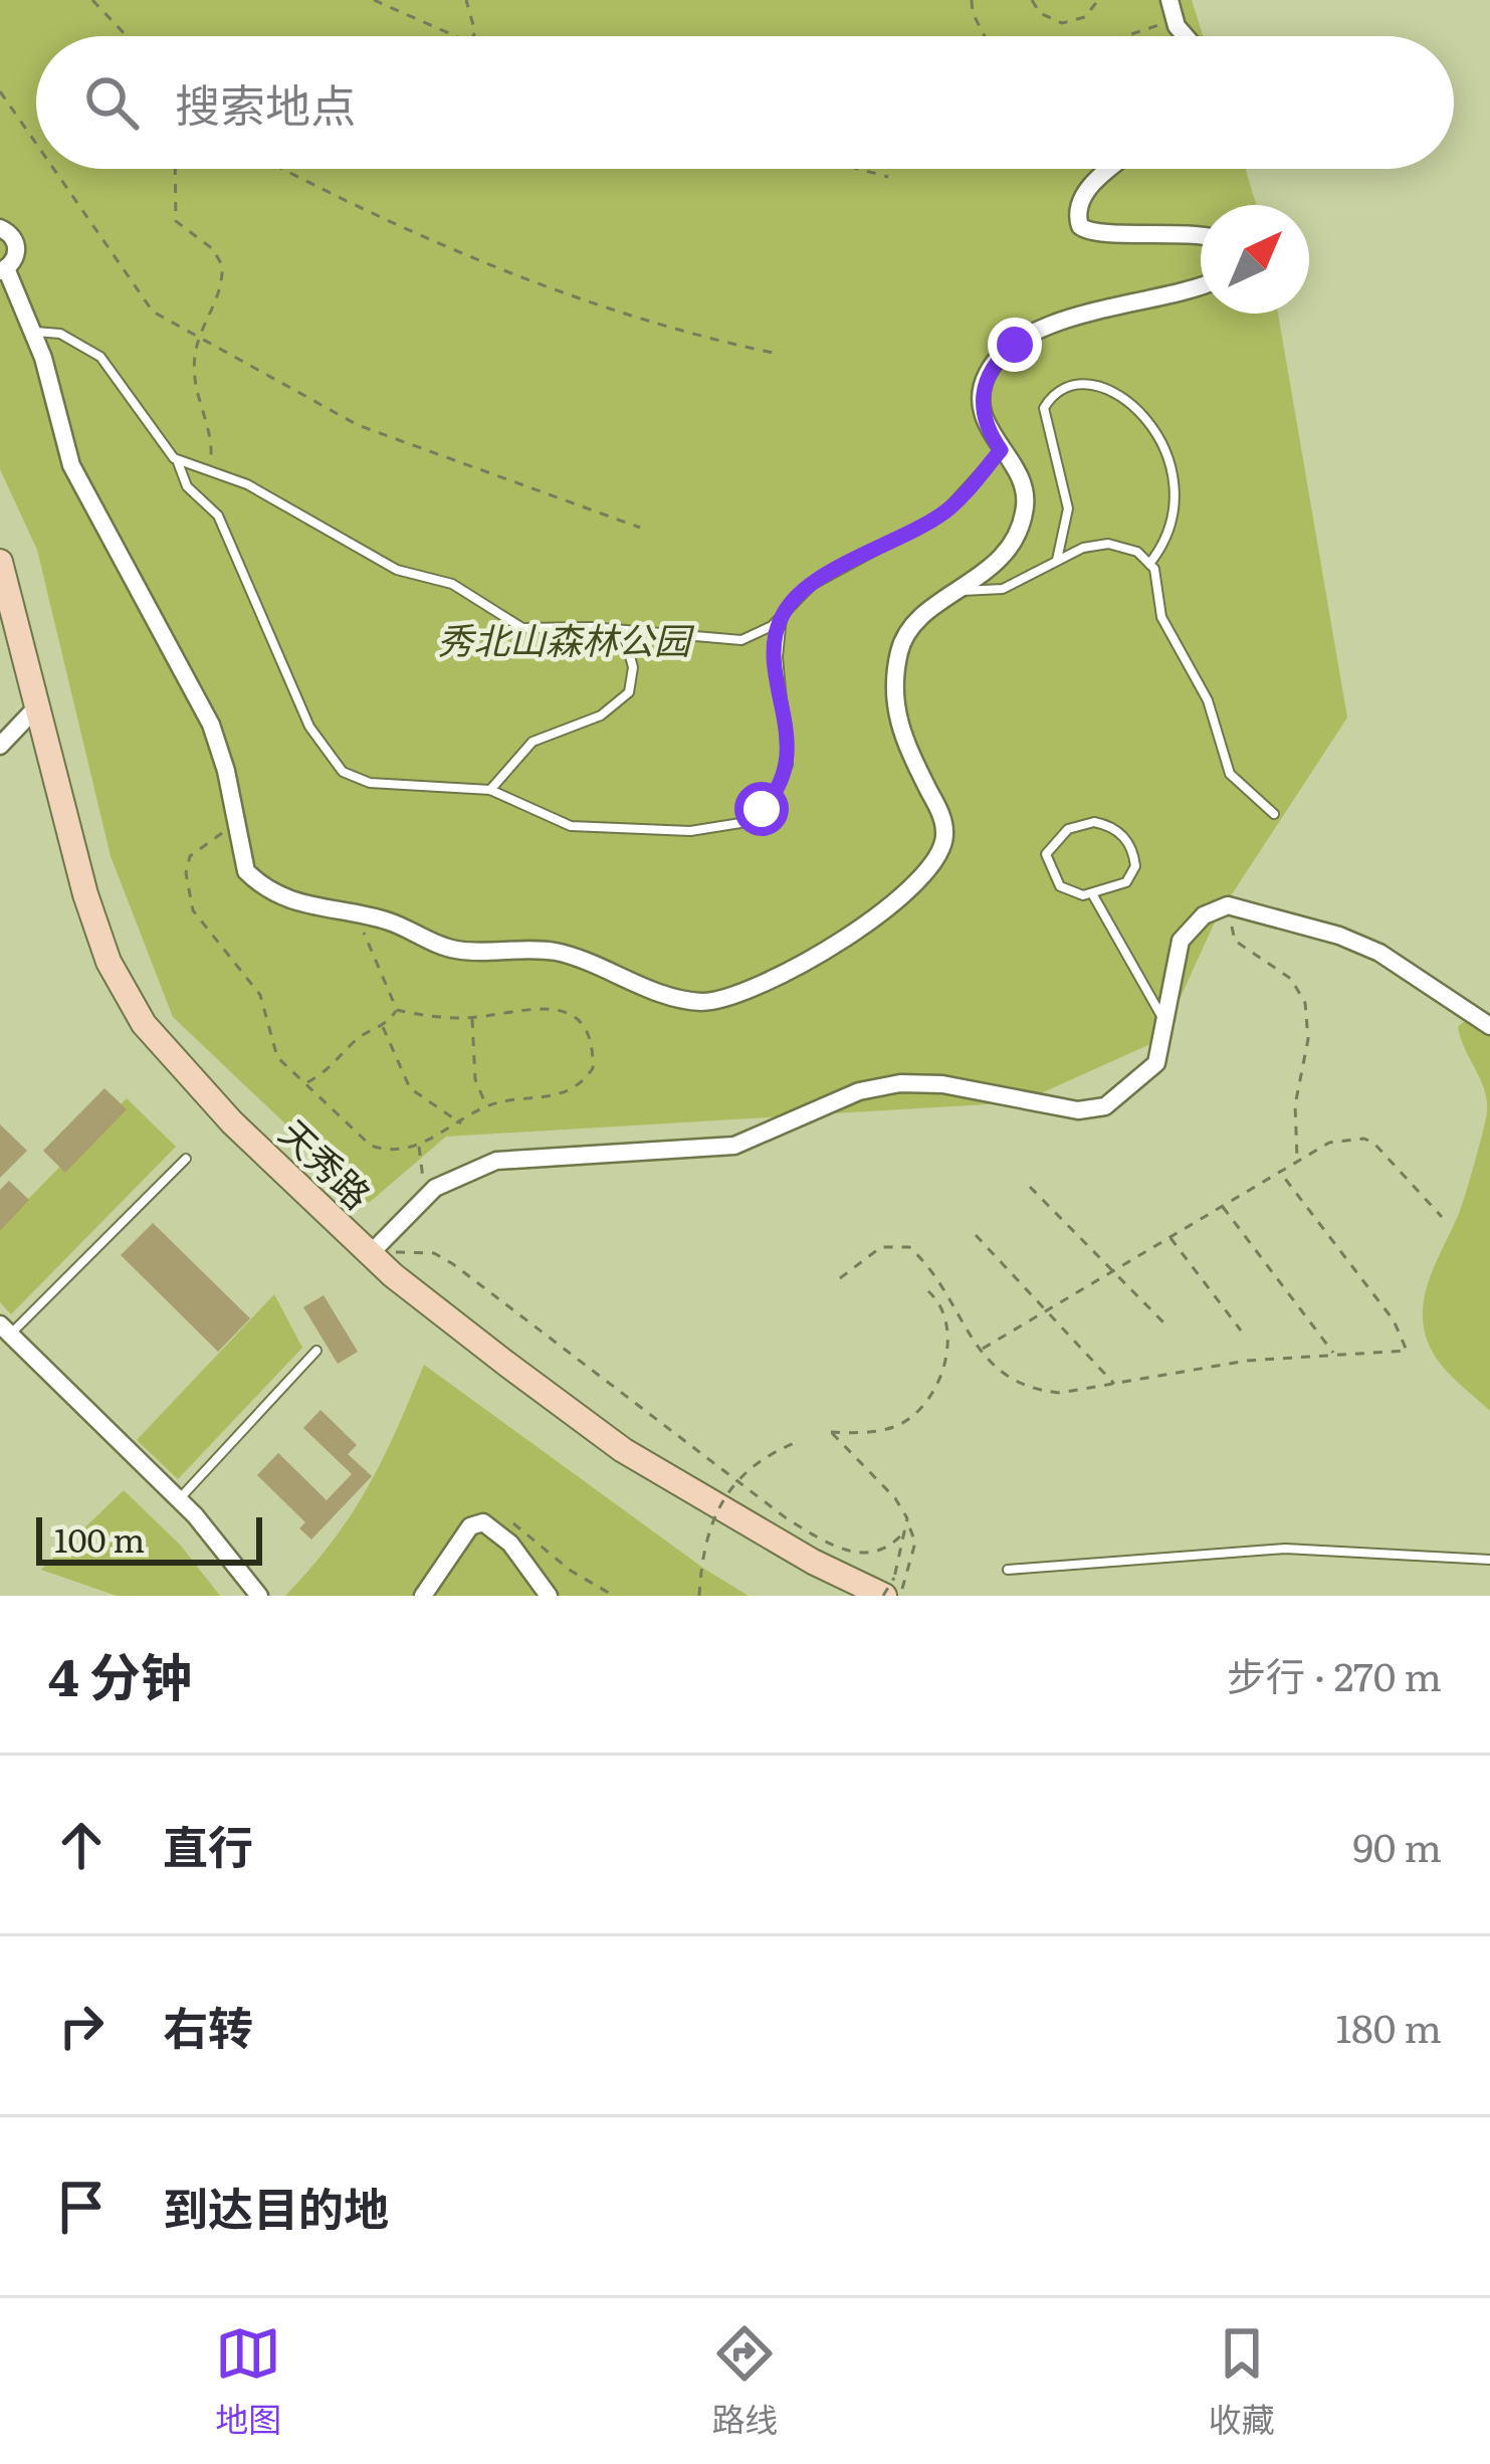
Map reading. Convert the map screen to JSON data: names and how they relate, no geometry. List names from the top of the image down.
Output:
{
  "streets": {
    "main road": ["天秀路"]
  },
  "parks": ["秀北山森林公园"],
  "scale_bar": "100 m",
  "north": "top right",
  "page": {
    "search": "搜索地点",
    "scale": "100 m",
    "heading": ["4 分钟", "步行 · 270 m"],
    "list": [
      ["直行", "90 m"],
      ["右转", "180 m"],
      "到达目的地"
    ],
    "nav": ["地图", "路线", "收藏"]
  }
}
